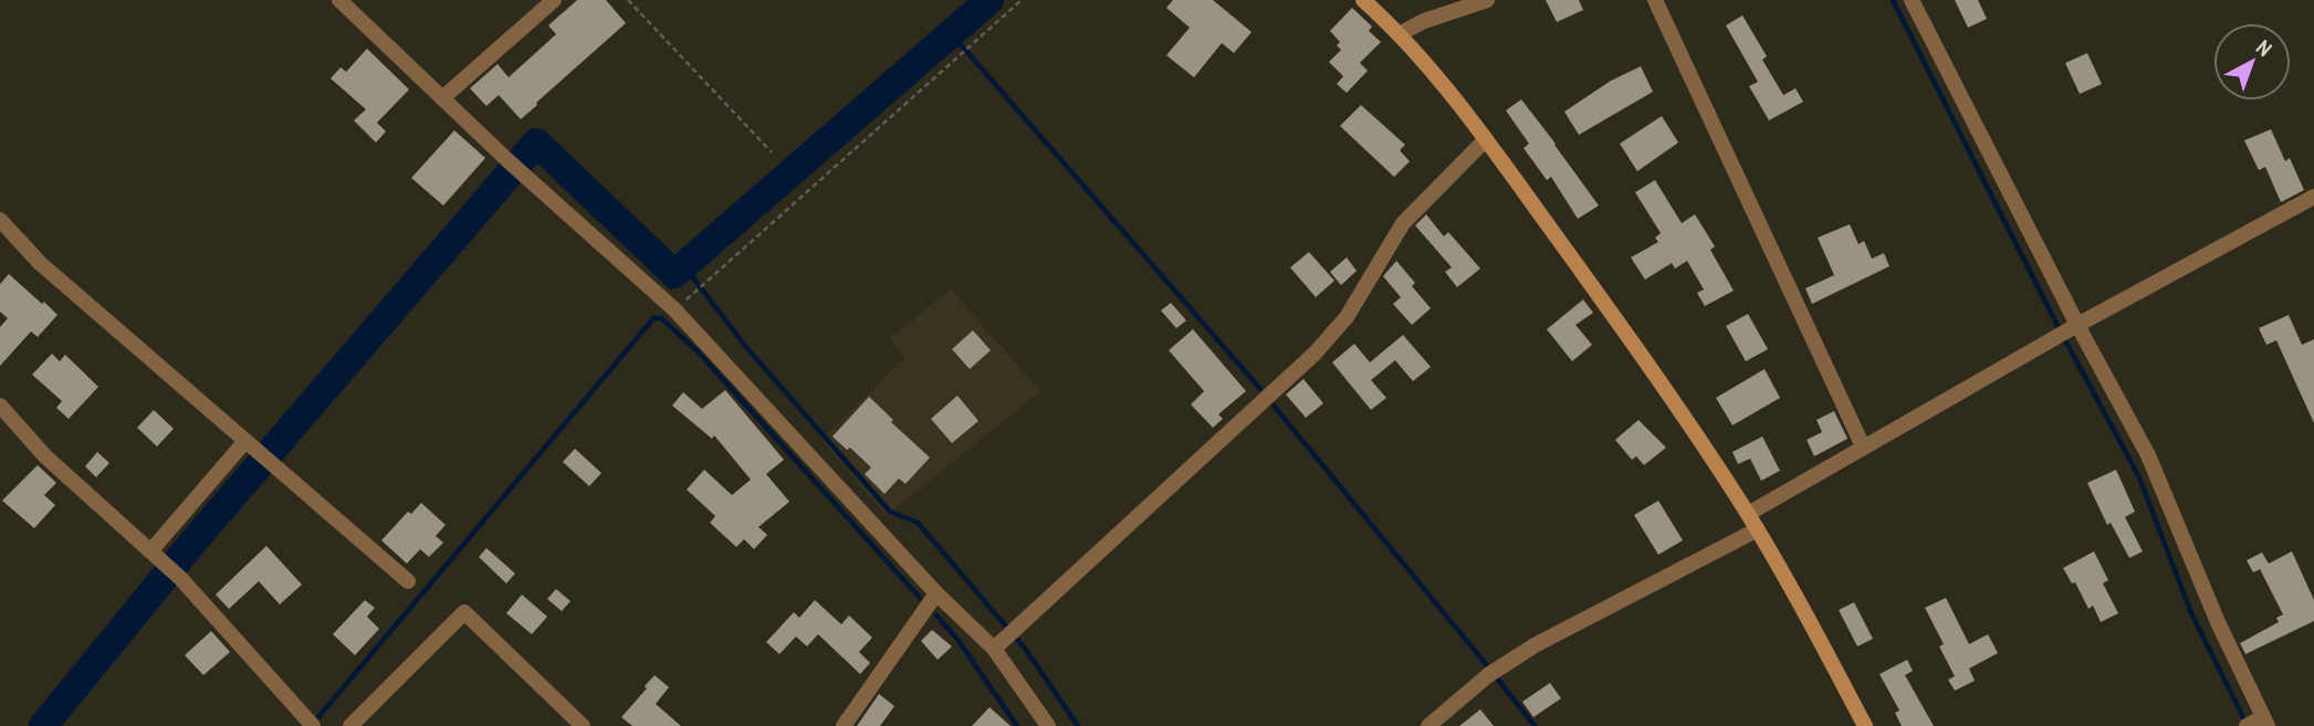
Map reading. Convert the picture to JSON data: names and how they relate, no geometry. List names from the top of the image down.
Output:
{
  "north": "top right"
}
